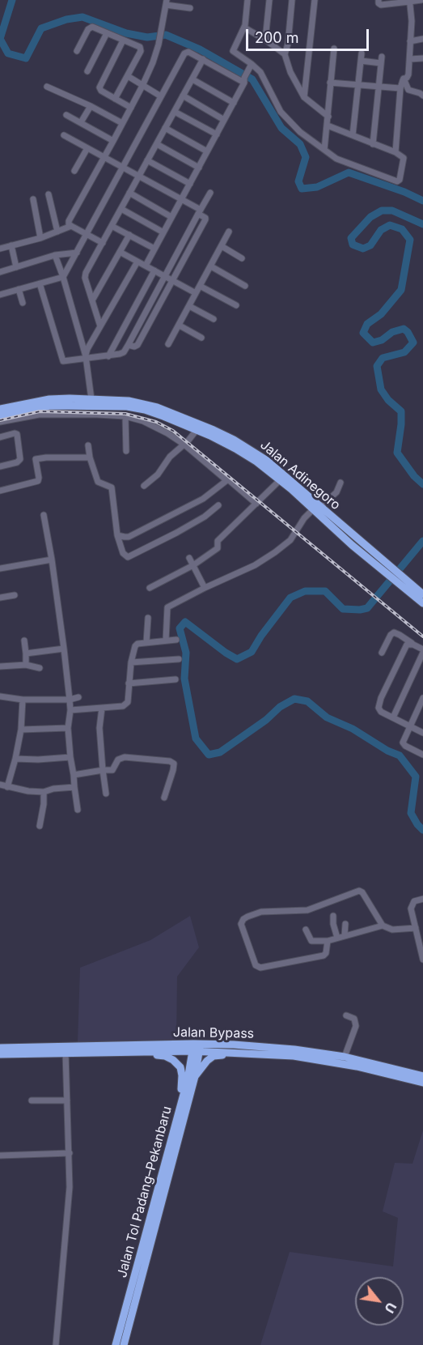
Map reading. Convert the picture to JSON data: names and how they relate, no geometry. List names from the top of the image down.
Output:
{
  "streets": {
    "highway": ["Jalan Adinegoro", "Jalan Bypass", "Jalan Tol Padang–Pekanbaru"]
  },
  "crossings": [
    ["Jalan Bypass", "Jalan Tol Padang–Pekanbaru"]
  ],
  "scale_bar": "200 m",
  "north": "bottom right"
}
